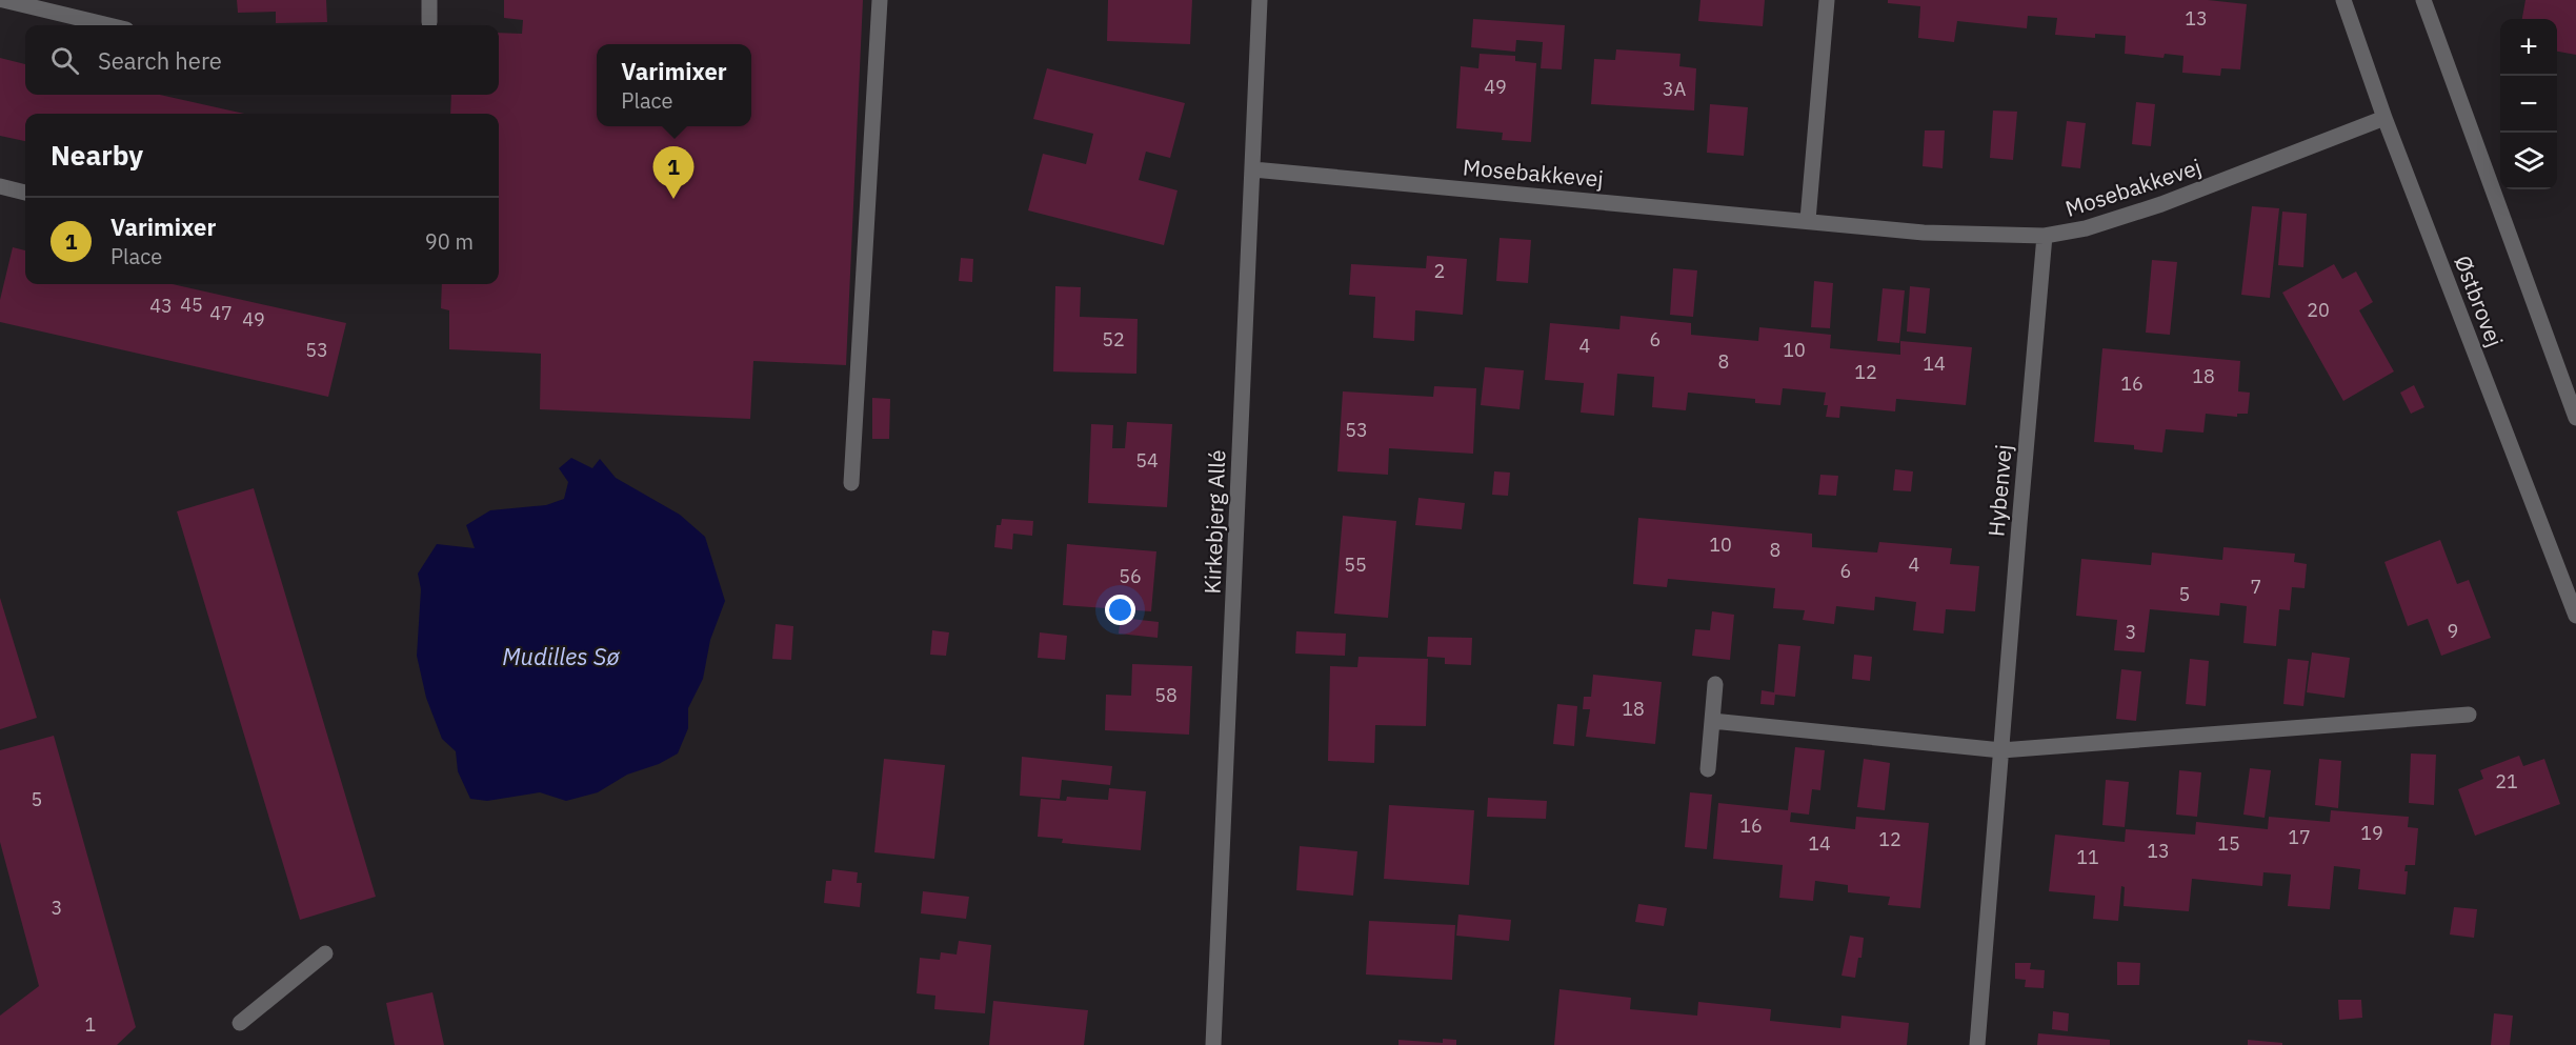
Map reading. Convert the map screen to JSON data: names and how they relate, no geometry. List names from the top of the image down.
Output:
{
  "streets": {
    "street": [
      "Mosebakkevej",
      "Østbrovej",
      "Hybenvej",
      "Kirkebjerg Allé"
    ]
  },
  "crossings": [
    ["Mosebakkevej", "Østbrovej"],
    ["Mosebakkevej", "Hybenvej"],
    ["Mosebakkevej", "Kirkebjerg Allé"]
  ],
  "water": ["Mudilles Sø"],
  "house_numbers": [
    "13",
    "49",
    "3A",
    "2",
    "45",
    "43",
    "20",
    "47",
    "49",
    "52",
    "6",
    "4",
    "53",
    "10",
    "8",
    "14",
    "12",
    "18",
    "16",
    "53",
    "54",
    "10",
    "8",
    "55",
    "4",
    "6",
    "56",
    "7",
    "5",
    "9",
    "3",
    "58",
    "18",
    "21",
    "5",
    "16",
    "19",
    "17",
    "12",
    "14",
    "15",
    "13",
    "11",
    "3",
    "1"
  ],
  "page": {
    "map_buttons": ["+", "−"],
    "search": "Search here",
    "popup": ["Varimixer", "Place"],
    "heading": "Nearby",
    "pins": "1",
    "list": [
      {
        "mark": "1",
        "name": "Varimixer",
        "note": "Place",
        "value": "90 m"
      }
    ]
  }
}
